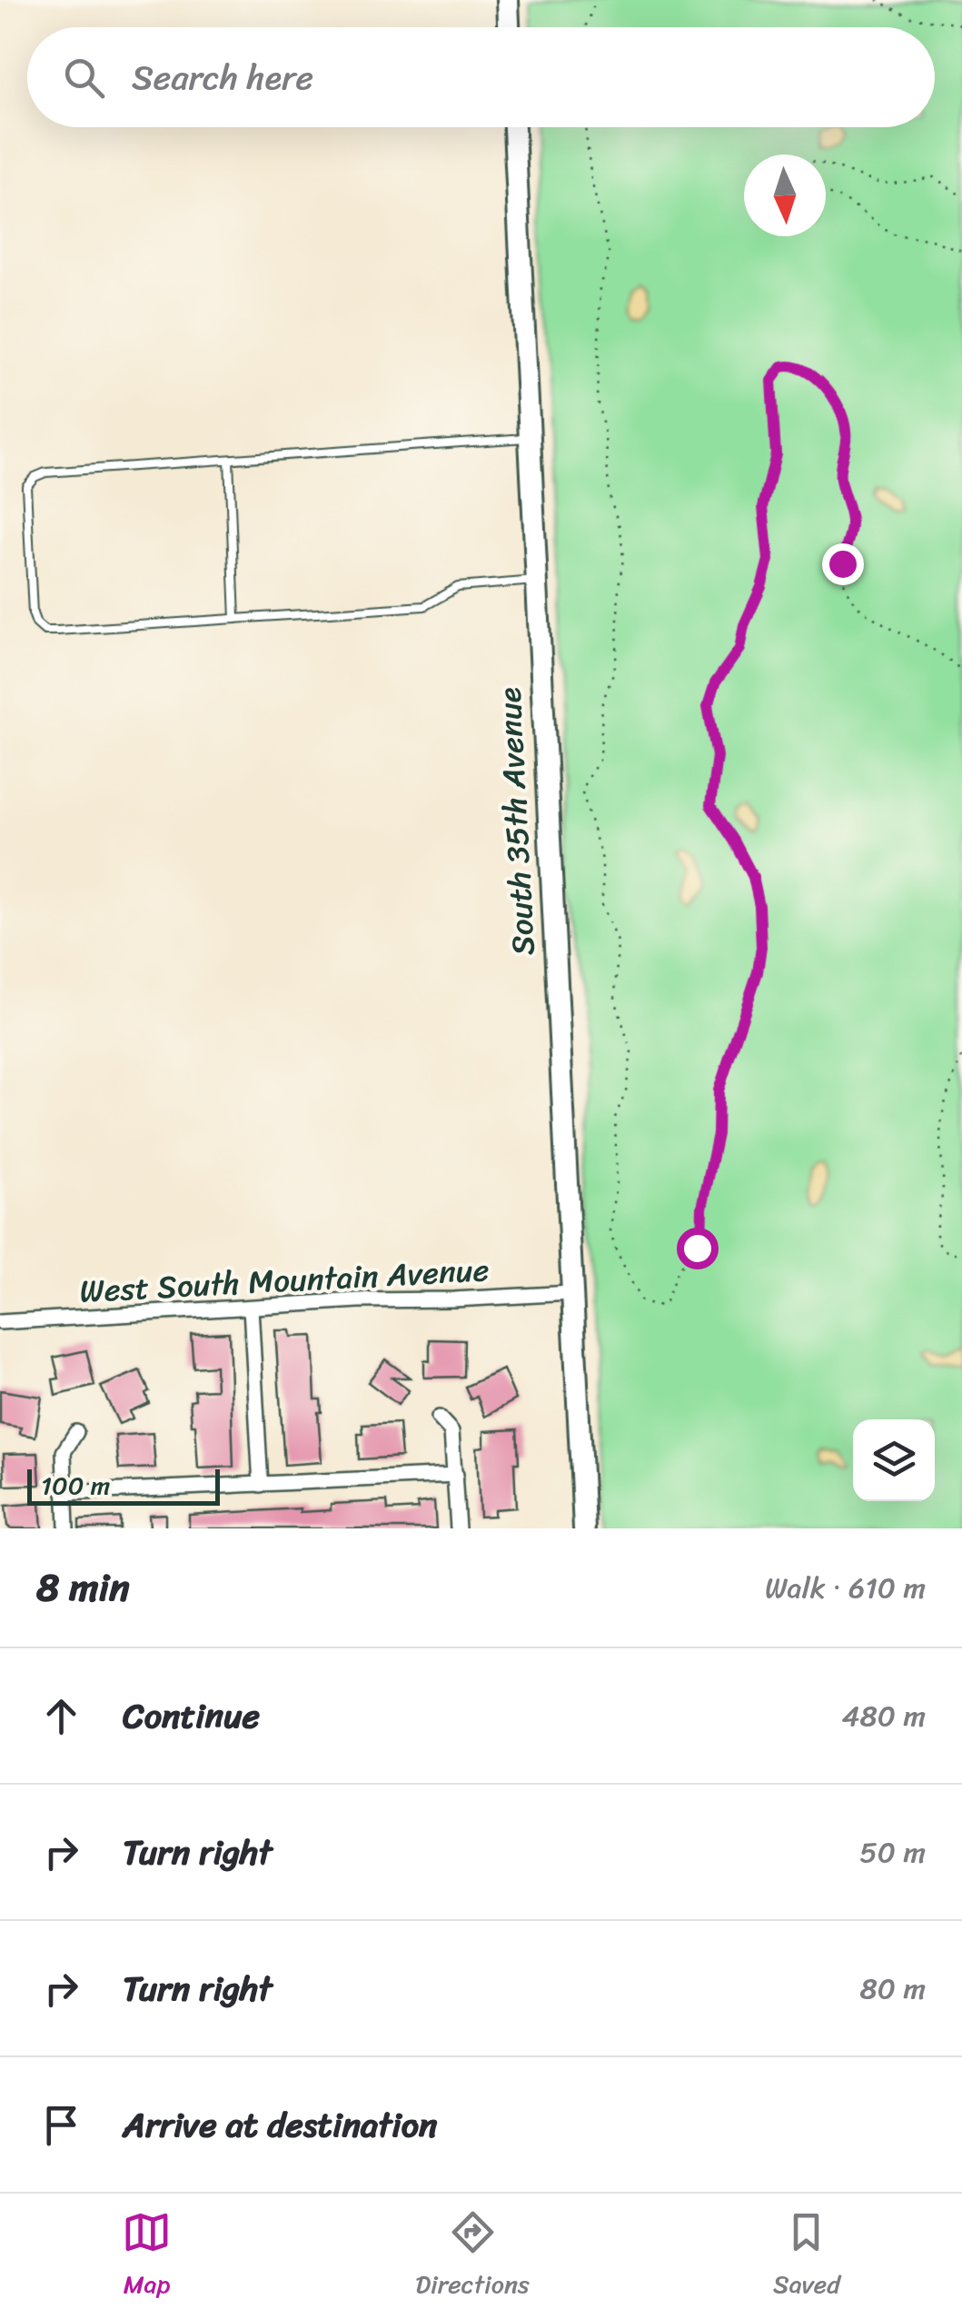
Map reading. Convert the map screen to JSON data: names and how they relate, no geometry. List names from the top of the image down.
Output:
{
  "streets": {
    "main road": ["South 35th Avenue"],
    "street": ["West South Mountain Avenue"]
  },
  "crossings": [
    ["South 35th Avenue", "West South Mountain Avenue"]
  ],
  "scale_bar": "100 m",
  "north": "bottom",
  "page": {
    "search": "Search here",
    "scale": "100 m",
    "heading": ["8 min", "Walk · 610 m"],
    "list": [
      ["Continue", "480 m"],
      ["Turn right", "50 m"],
      ["Turn right", "80 m"],
      "Arrive at destination"
    ],
    "nav": ["Map", "Directions", "Saved"]
  }
}
